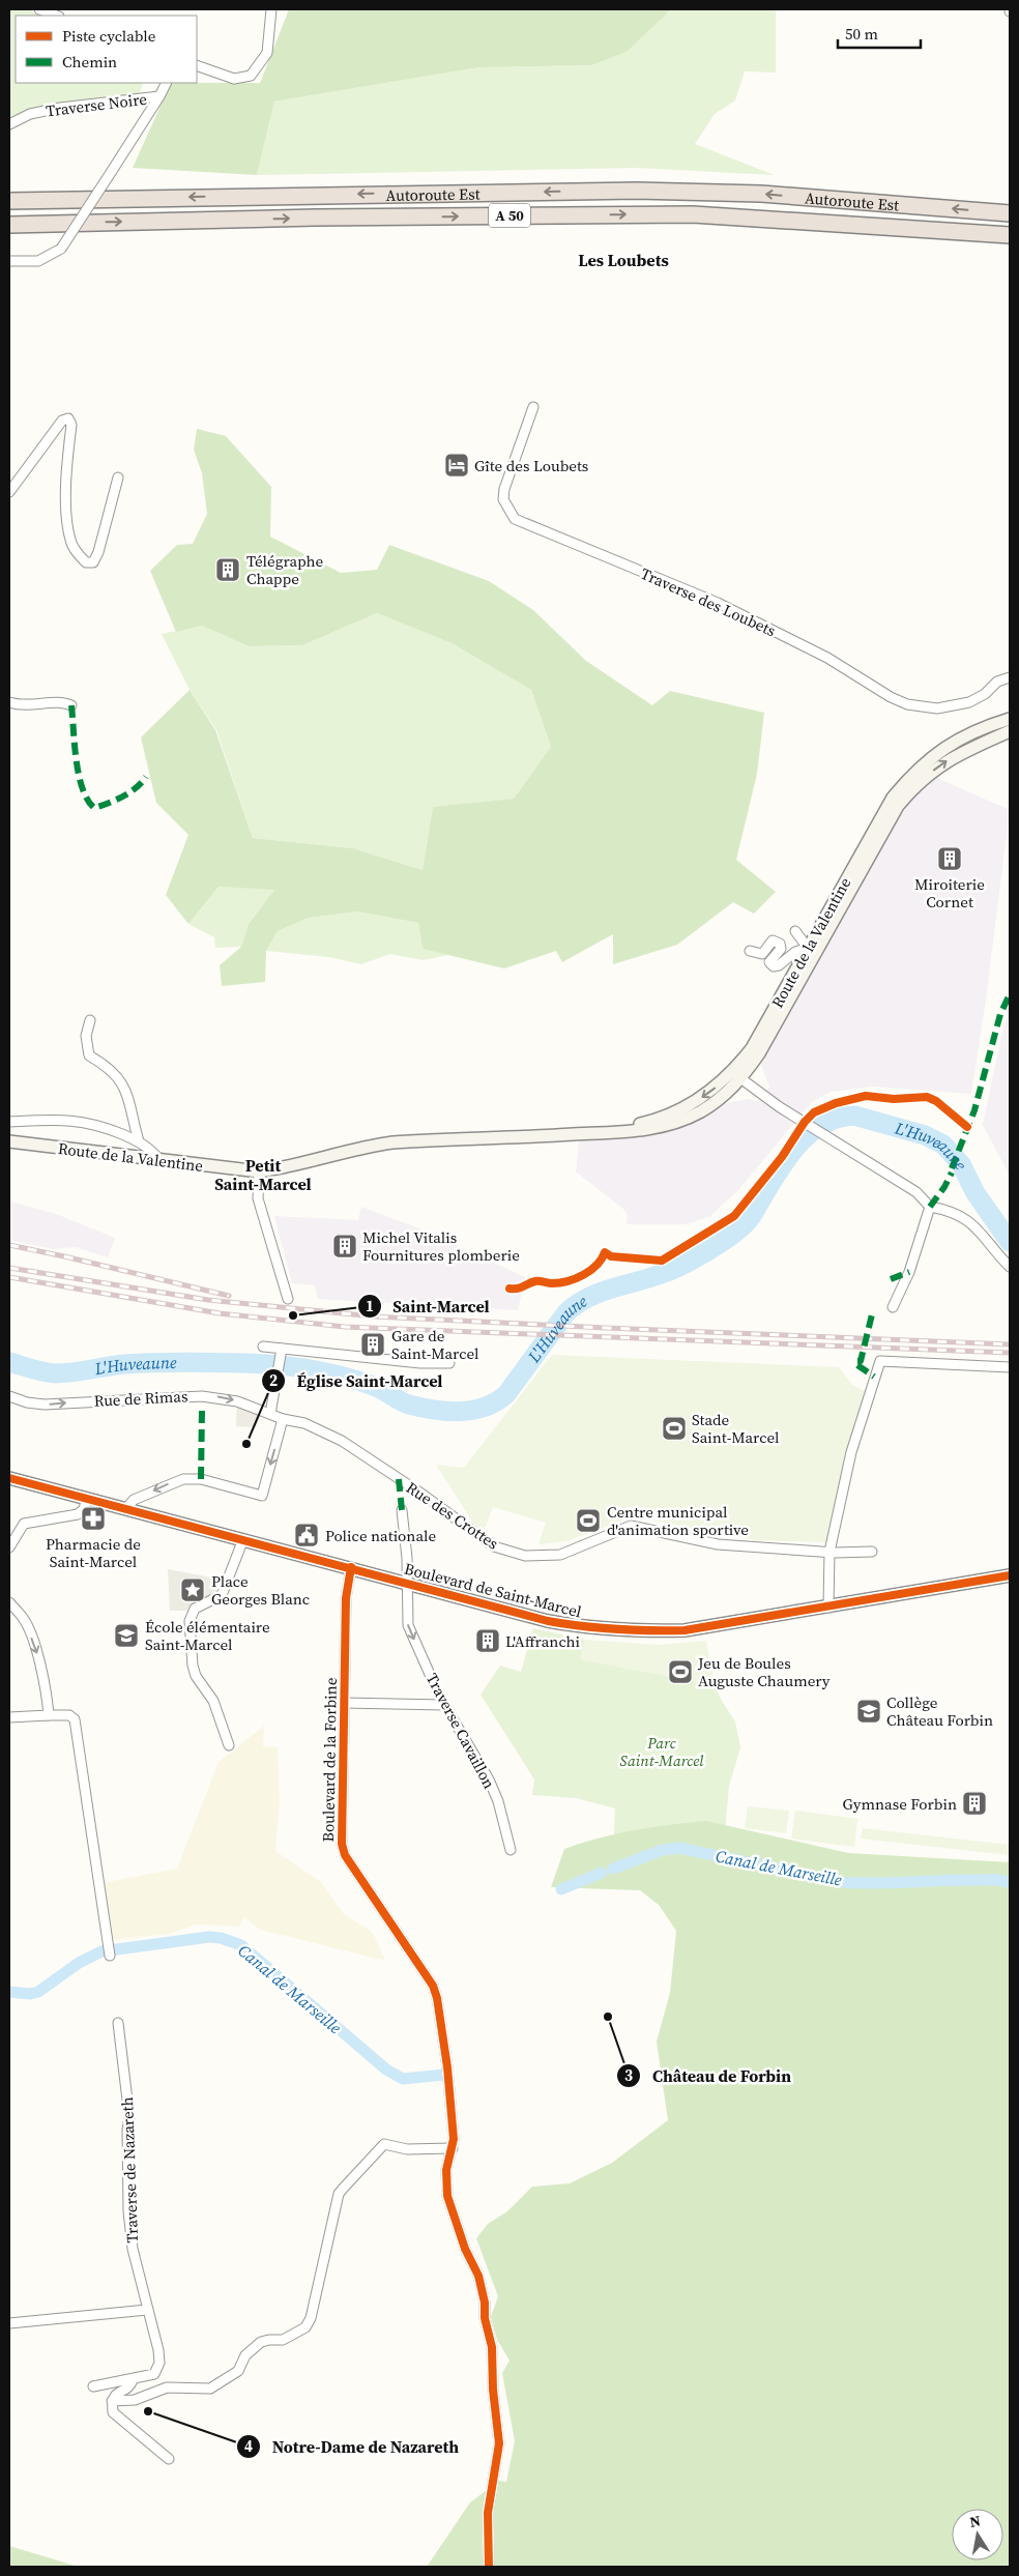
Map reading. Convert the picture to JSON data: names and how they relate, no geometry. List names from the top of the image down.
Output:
{
  "streets": {
    "highway": ["Autoroute Est", "A 50"],
    "main road": ["Route de la Valentine", "Boulevard de Saint-Marcel"],
    "street": [
      "Traverse Noire",
      "Traverse des Loubets",
      "Rue de Rimas",
      "Rue des Crottes",
      "Traverse Cavaillon",
      "Boulevard de la Forbine",
      "Traverse de Nazareth"
    ]
  },
  "crossings": [
    ["Rue de Rimas", "Rue des Crottes"],
    ["Boulevard de Saint-Marcel", "Traverse Cavaillon"],
    ["Boulevard de Saint-Marcel", "Boulevard de la Forbine"]
  ],
  "one_way": ["Rue de Rimas"],
  "districts": ["Les Loubets", "Petit Saint-Marcel"],
  "water": ["L'Huveaune", "Canal de Marseille"],
  "parks": ["Parc Saint-Marcel"],
  "places": {
    "hotel": ["Gîte des Loubets"],
    "building": [
      "Télégraphe Chappe",
      "Miroiterie Cornet",
      "Michel Vitalis Fournitures plomberie",
      "Gare de Saint-Marcel",
      "L'Affranchi",
      "Gymnase Forbin"
    ],
    "other": [
      "Saint-Marcel",
      "Église Saint-Marcel",
      "Château de Forbin",
      "Notre-Dame de Nazareth"
    ],
    "sports": ["Stade Saint-Marcel", "Centre municipal d'animation sportive", "Jeu de Boules Auguste Chaumery"],
    "pharmacy": ["Pharmacie de Saint-Marcel"],
    "public building": ["Police nationale"],
    "place": ["Place Georges Blanc"],
    "school or university": ["École élémentaire Saint-Marcel", "Collège Château Forbin"]
  },
  "legend": ["Piste cyclable", "Chemin"],
  "scale_bar": "50 m",
  "north": "top"
}
